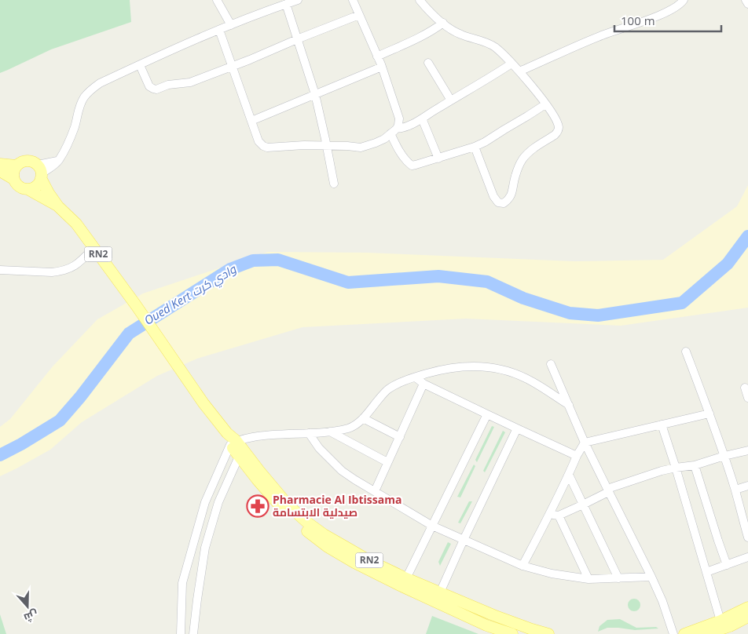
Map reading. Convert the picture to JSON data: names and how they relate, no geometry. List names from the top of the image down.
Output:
{
  "streets": {
    "main road": ["RN2"]
  },
  "water": ["Oued Kert وادي كرت"],
  "places": {
    "pharmacy": ["Pharmacie Al Ibtissama صيدلية الابتسامة"]
  },
  "scale_bar": "100 m",
  "north": "bottom"
}
